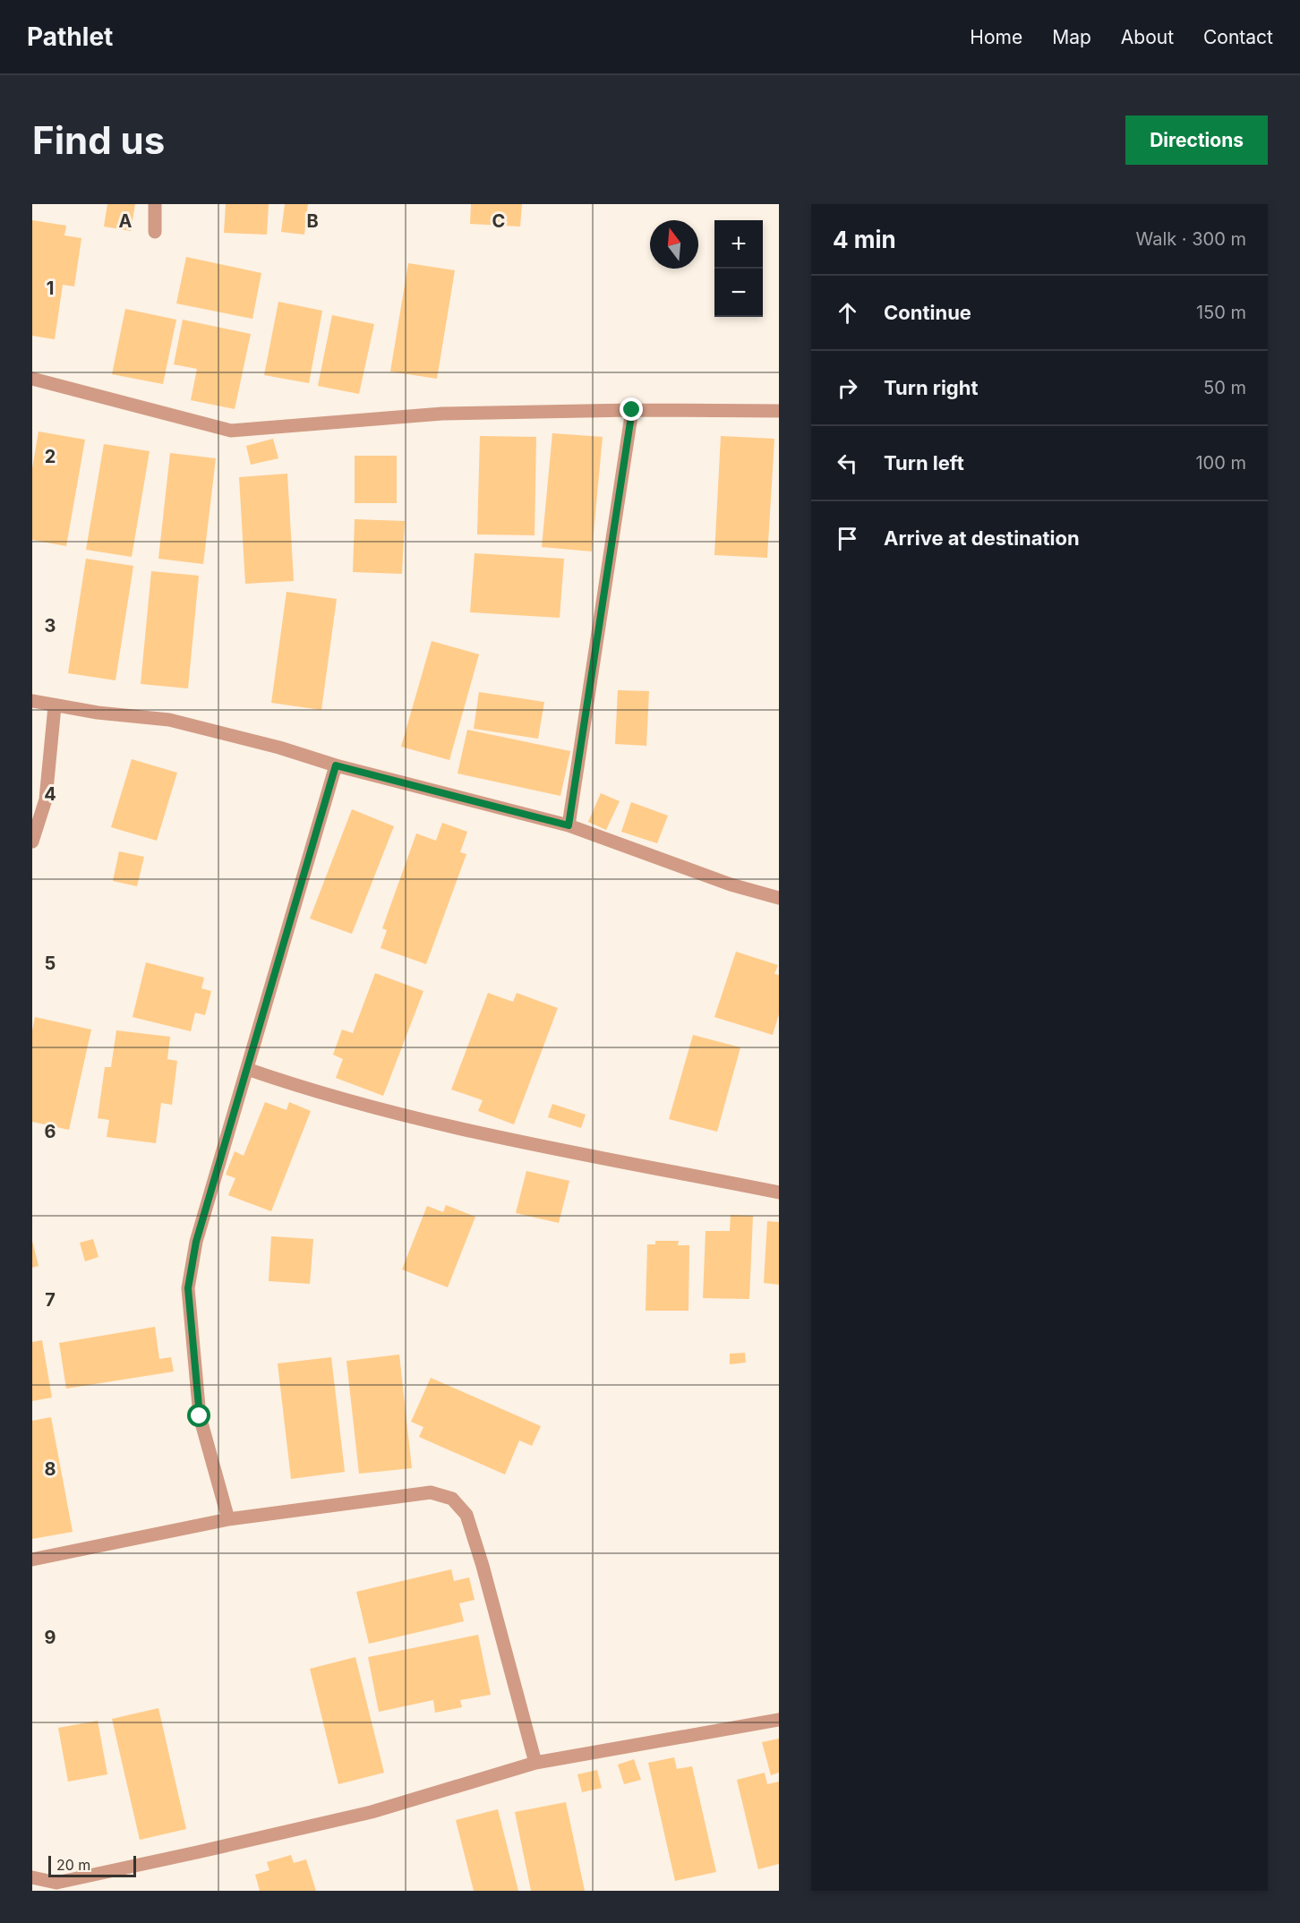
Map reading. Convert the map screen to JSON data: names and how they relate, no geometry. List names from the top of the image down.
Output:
{
  "scale_bar": "20 m",
  "north": "top",
  "page": {
    "header": "Pathlet",
    "nav": [
      "Home",
      "Map",
      "About",
      "Contact"
    ],
    "buttons": "Directions",
    "title": "Find us",
    "heading": ["4 min", "Walk · 300 m"],
    "map_buttons": ["+", "−"],
    "list": [
      ["Continue", "150 m"],
      ["Turn right", "50 m"],
      ["Turn left", "100 m"],
      "Arrive at destination"
    ],
    "scale": "20 m"
  },
  "grid": {
    "columns": ["A", "B", "C"],
    "rows": [
      "1",
      "2",
      "3",
      "4",
      "5",
      "6",
      "7",
      "8",
      "9"
    ]
  }
}
